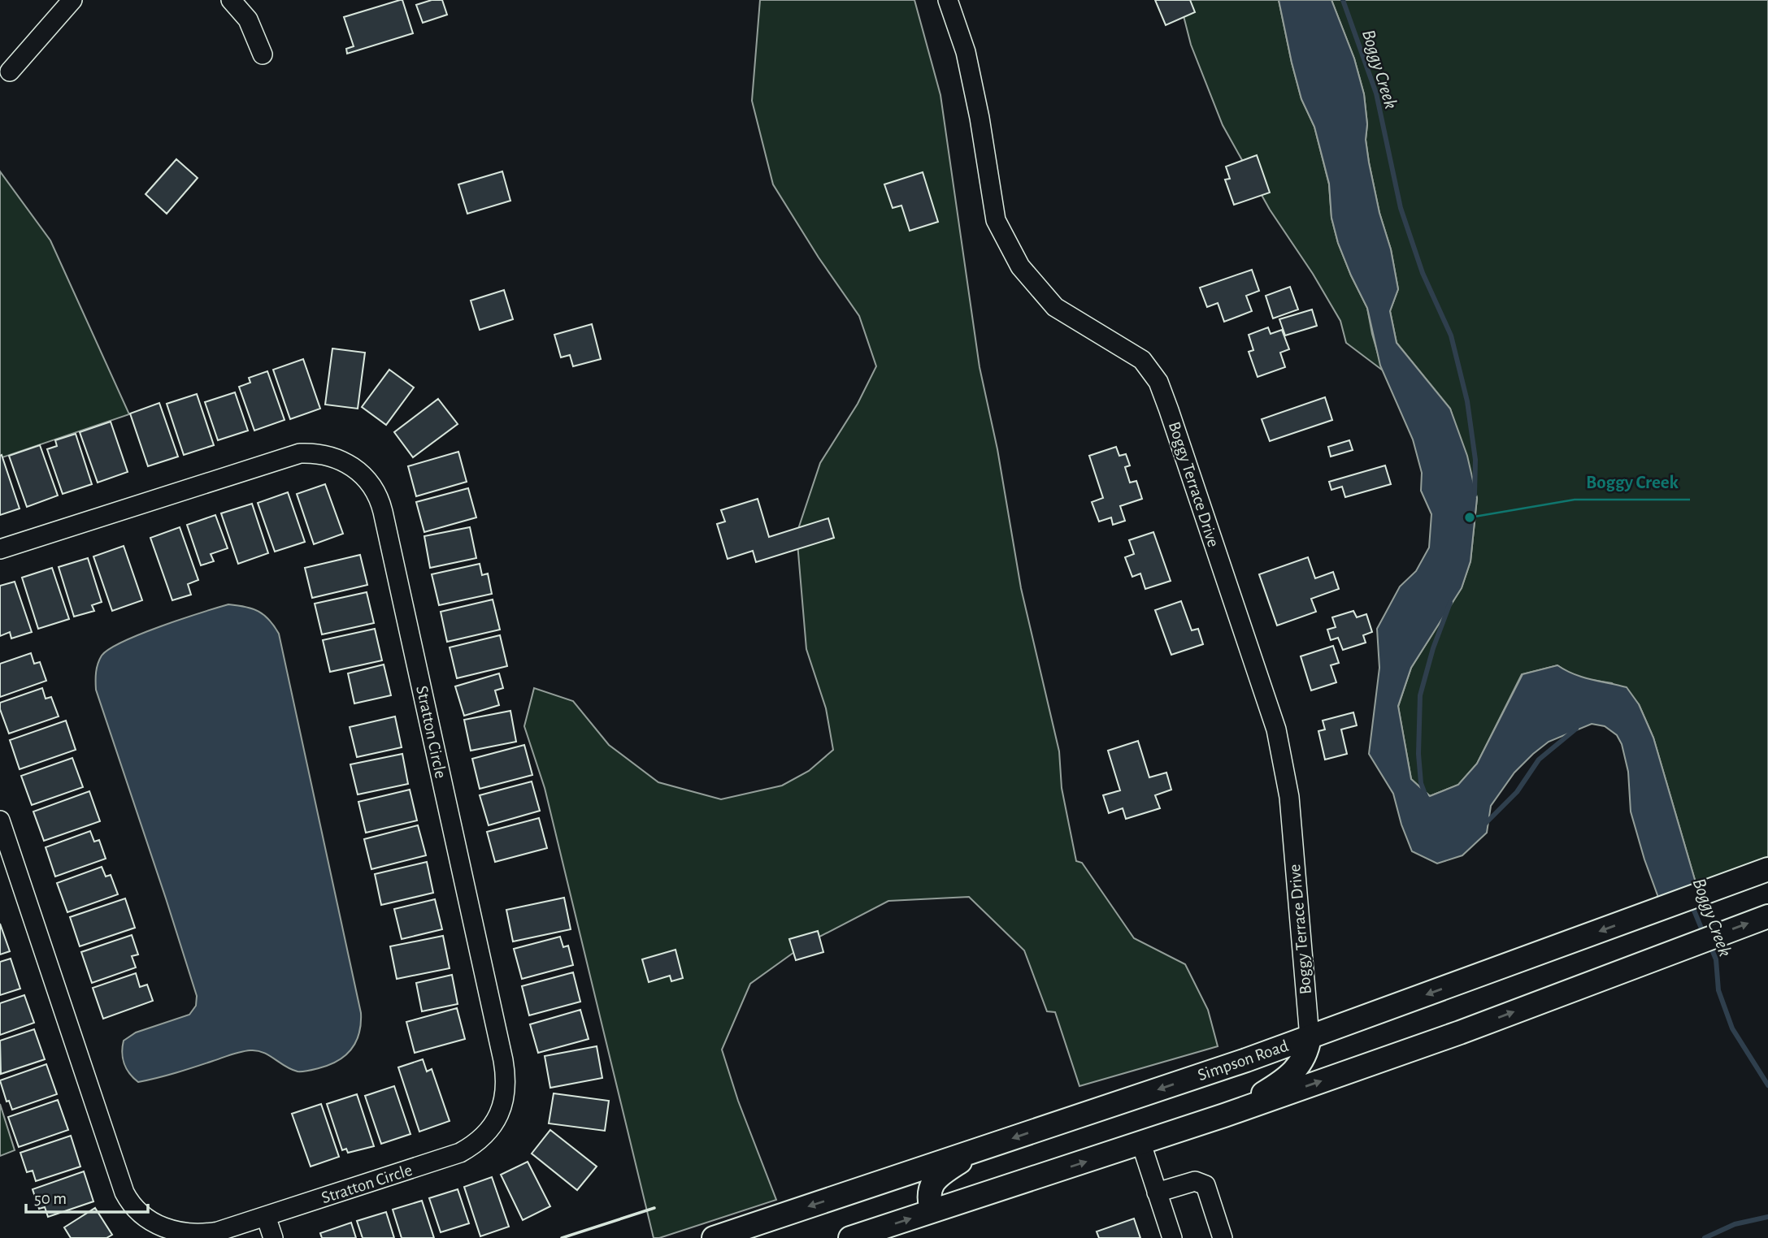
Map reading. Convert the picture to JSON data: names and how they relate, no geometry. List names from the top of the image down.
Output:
{
  "streets": {
    "main road": ["Simpson Road"],
    "street": ["Boggy Terrace Drive", "Stratton Circle"]
  },
  "crossings": [
    ["Boggy Terrace Drive", "Simpson Road"]
  ],
  "water": ["Boggy Creek"],
  "places": ["Boggy Creek"],
  "scale_bar": "50 m"
}
